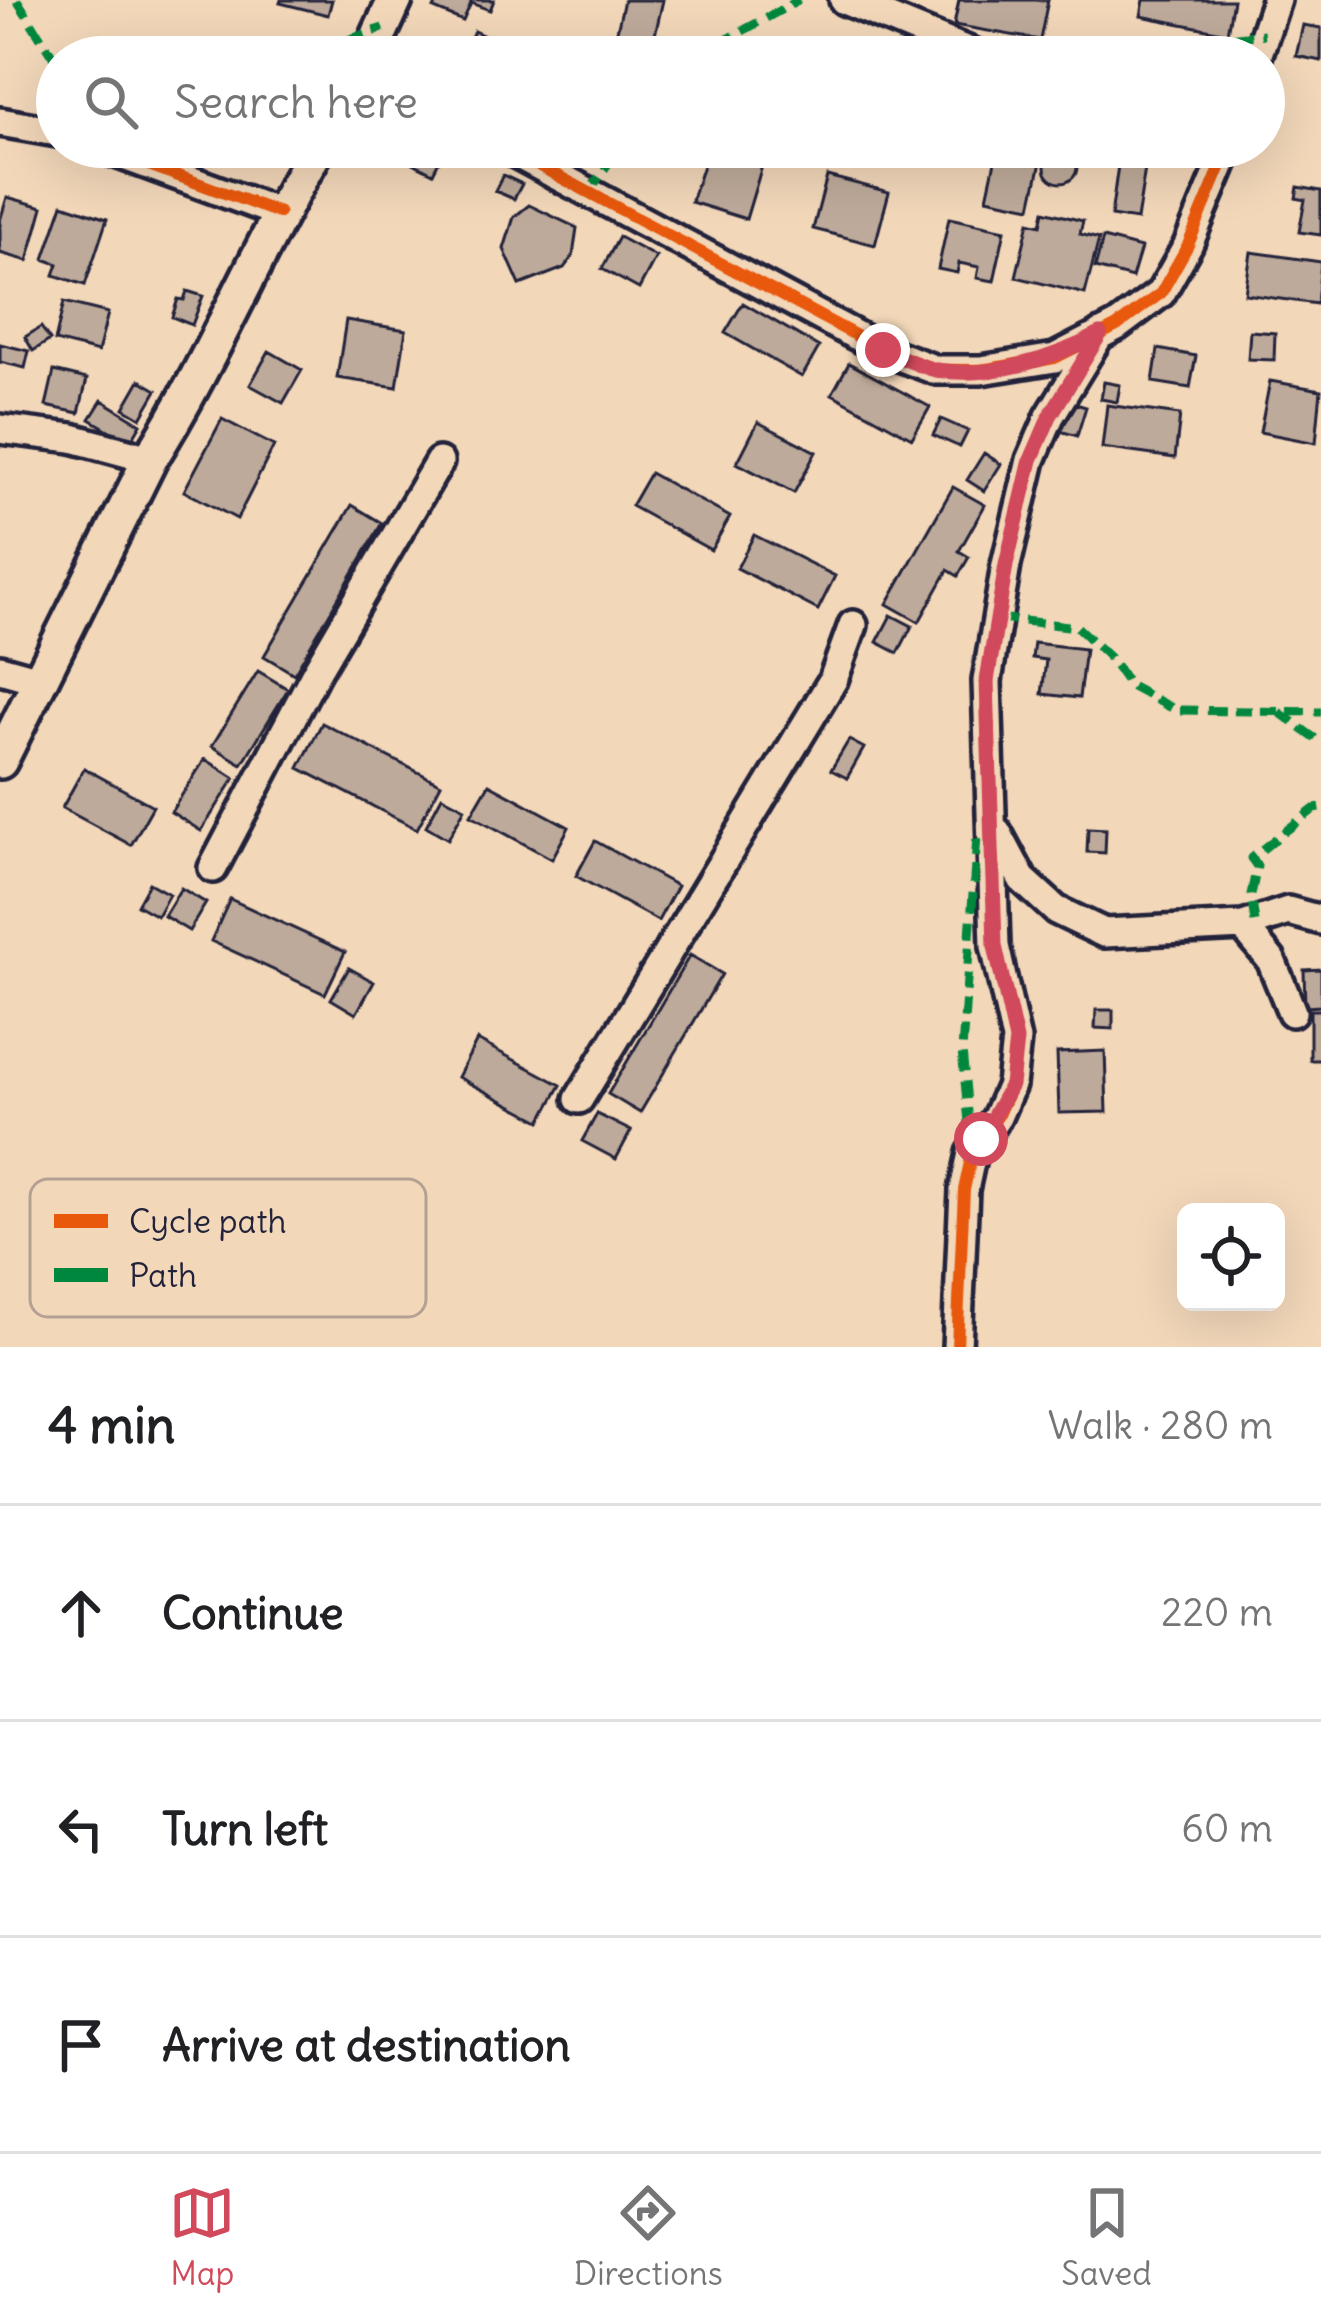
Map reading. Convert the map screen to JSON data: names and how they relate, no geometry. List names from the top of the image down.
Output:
{
  "legend": ["Cycle path", "Path"],
  "page": {
    "search": "Search here",
    "heading": ["4 min", "Walk · 280 m"],
    "list": [
      ["Continue", "220 m"],
      ["Turn left", "60 m"],
      "Arrive at destination"
    ],
    "nav": ["Map", "Directions", "Saved"]
  }
}
